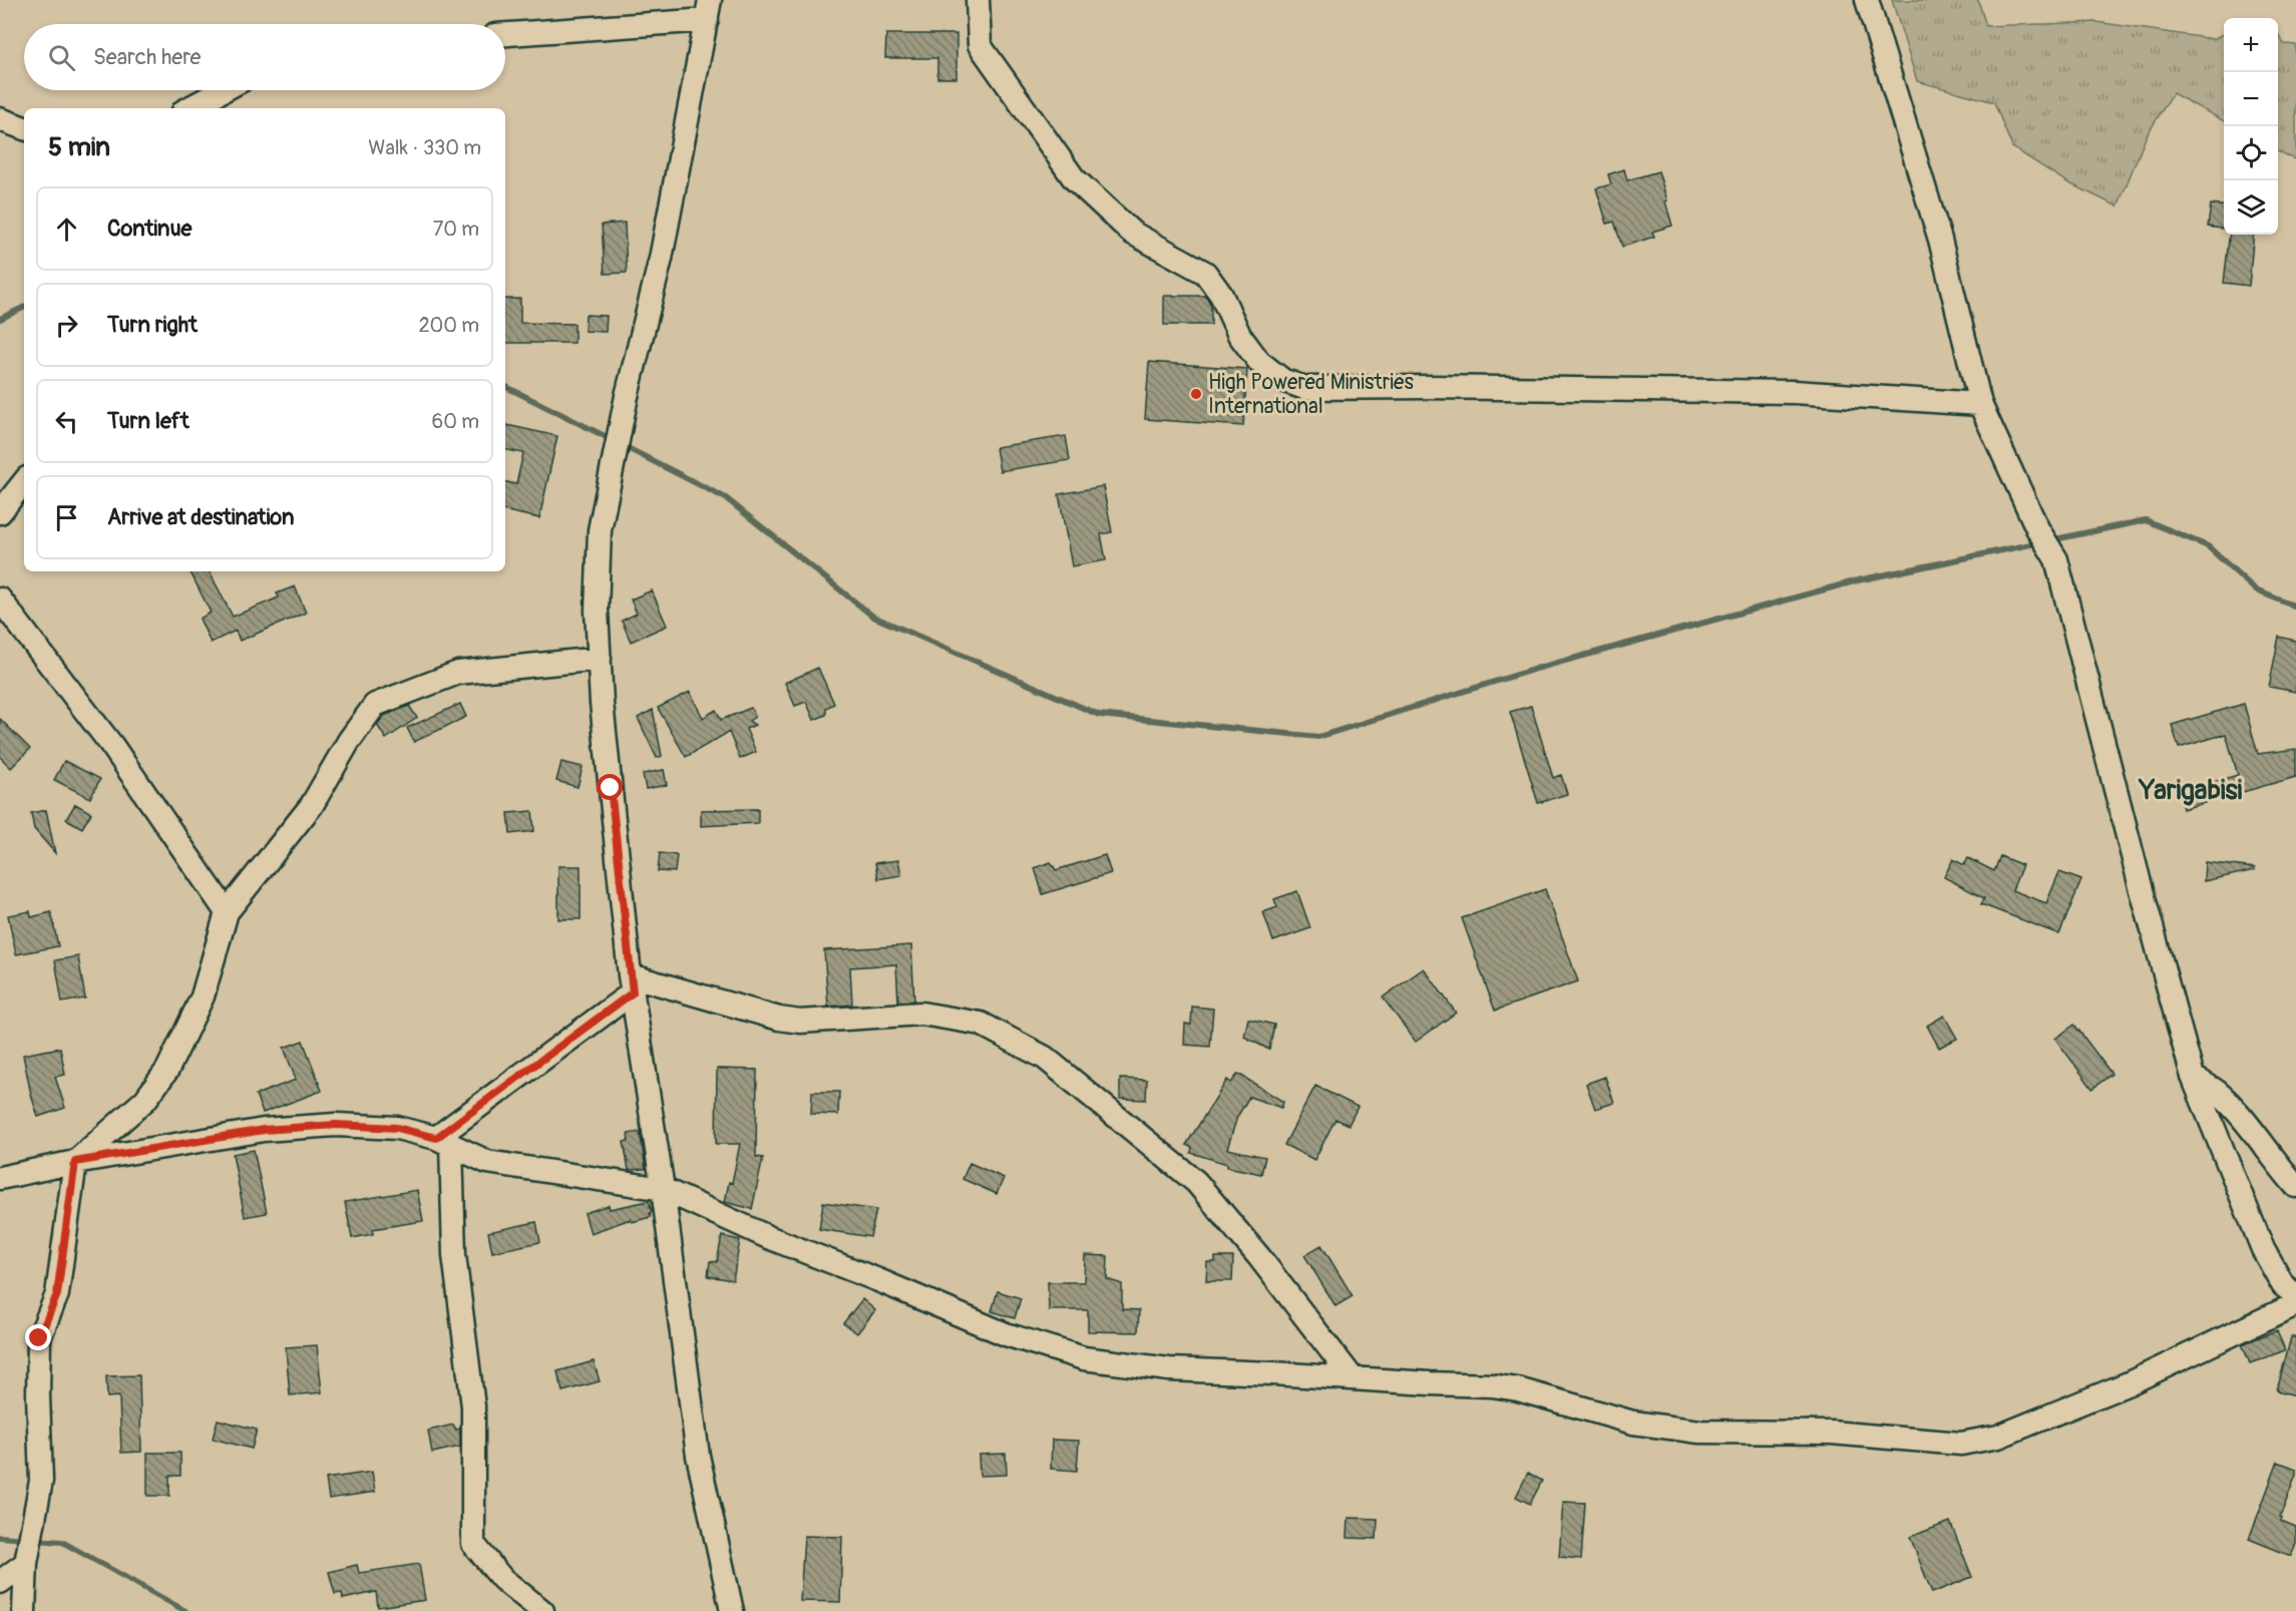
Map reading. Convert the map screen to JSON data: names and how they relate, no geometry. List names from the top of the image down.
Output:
{
  "districts": ["Yarigabisi"],
  "places": ["High Powered Ministries International"],
  "page": {
    "map_buttons": ["+", "−"],
    "search": "Search here",
    "heading": ["5 min", "Walk · 330 m"],
    "list": [
      ["Continue", "70 m"],
      ["Turn right", "200 m"],
      ["Turn left", "60 m"],
      "Arrive at destination"
    ]
  }
}
